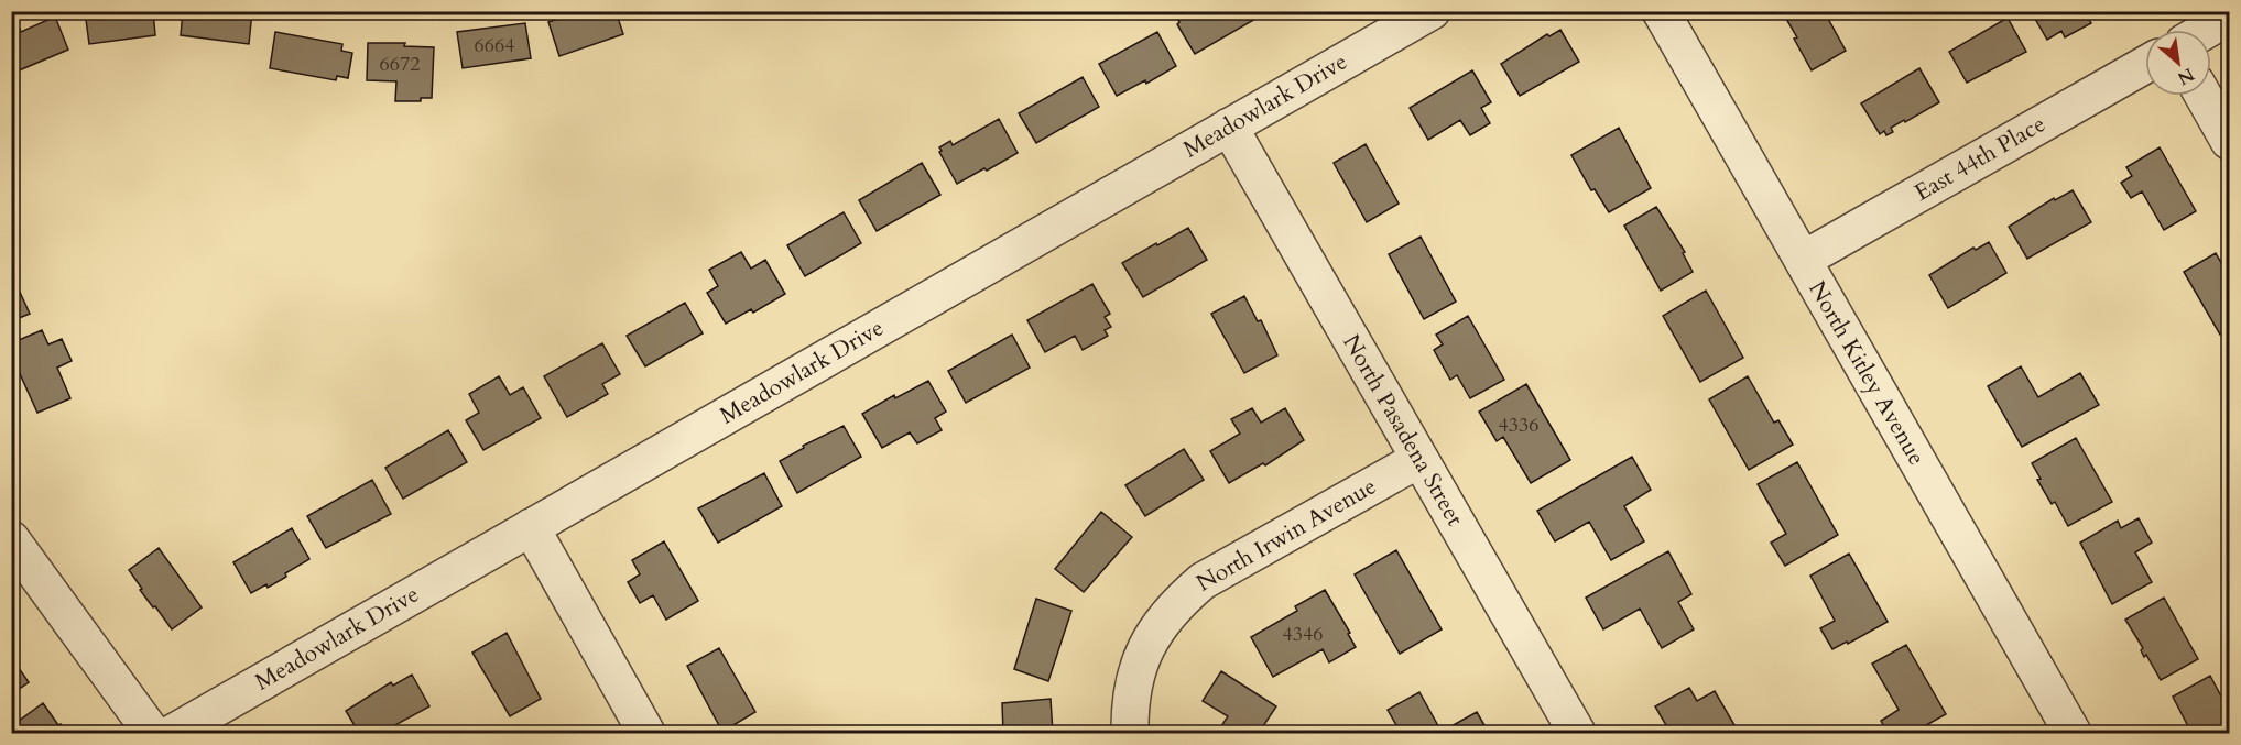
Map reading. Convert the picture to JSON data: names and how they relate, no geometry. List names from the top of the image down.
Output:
{
  "streets": {
    "street": [
      "Meadowlark Drive",
      "East 44th Place",
      "North Kitley Avenue",
      "North Pasadena Street",
      "North Irwin Avenue"
    ]
  },
  "crossings": [
    ["Meadowlark Drive", "North Pasadena Street"],
    ["East 44th Place", "North Kitley Avenue"],
    ["North Pasadena Street", "North Irwin Avenue"]
  ],
  "house_numbers": [
    "6664",
    "6672",
    "4336",
    "4346"
  ],
  "north": "bottom right"
}
